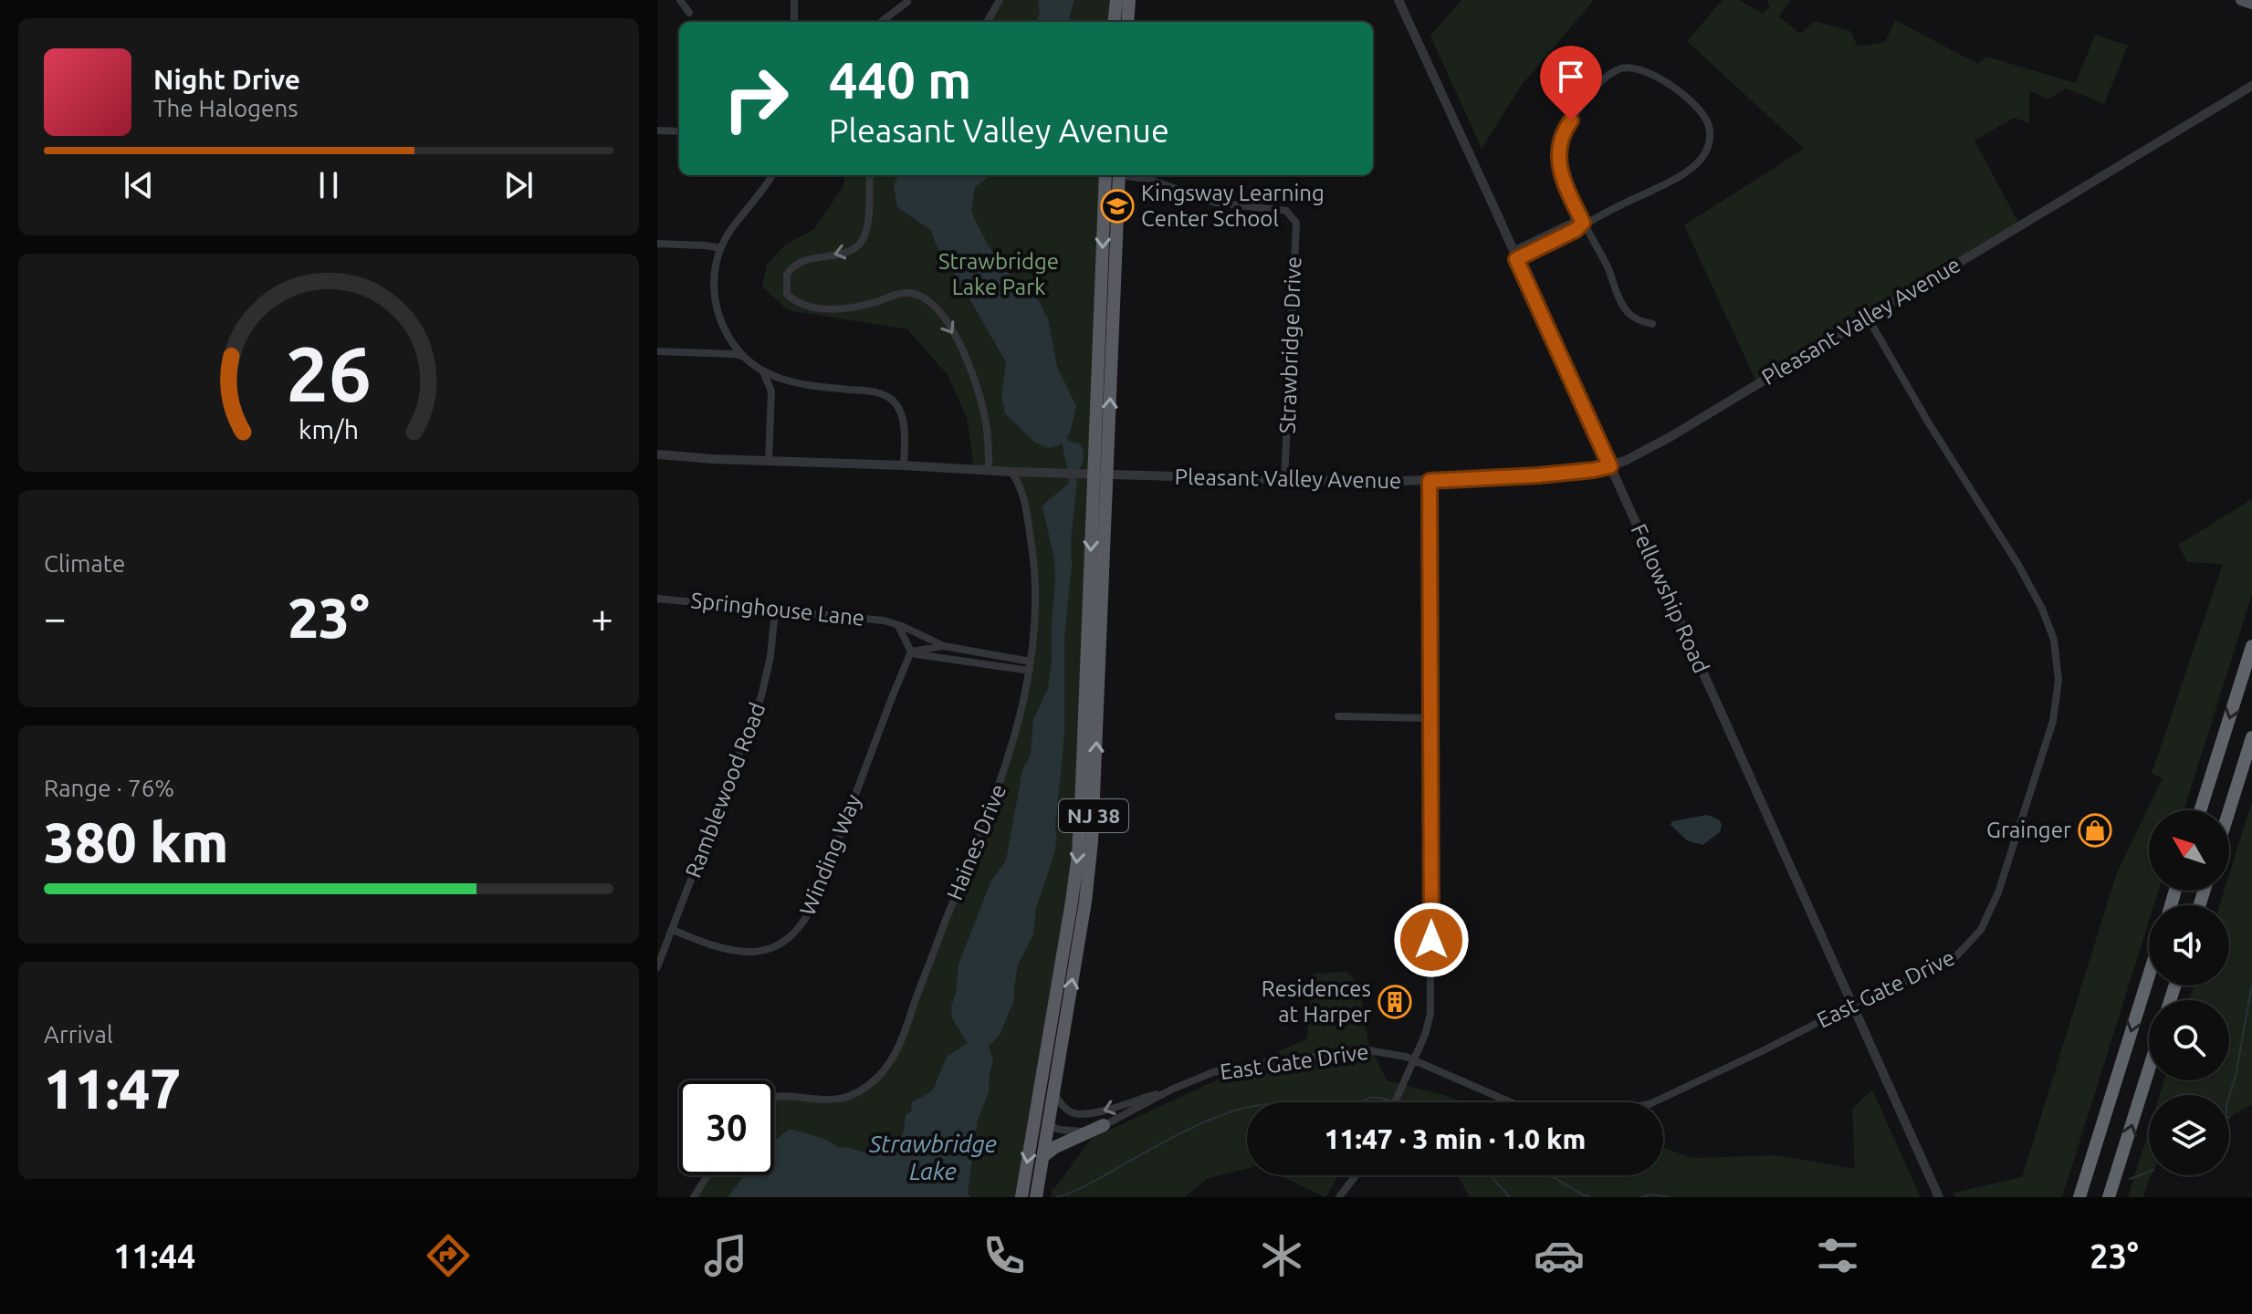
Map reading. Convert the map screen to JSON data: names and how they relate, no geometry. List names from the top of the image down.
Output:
{
  "streets": {
    "highway": ["NJ 38"],
    "street": [
      "Pleasant Valley Avenue",
      "Strawbridge Drive",
      "Fellowship Road",
      "Springhouse Lane",
      "Ramblewood Road",
      "Haines Drive",
      "Winding Way",
      "East Gate Drive"
    ]
  },
  "crossings": [
    ["Pleasant Valley Avenue", "Strawbridge Drive"],
    ["Pleasant Valley Avenue", "Fellowship Road"],
    ["Pleasant Valley Avenue", "NJ 38"],
    ["Pleasant Valley Avenue", "Haines Drive"],
    ["Pleasant Valley Avenue", "East Gate Drive"],
    ["Fellowship Road", "East Gate Drive"],
    ["Springhouse Lane", "Ramblewood Road"],
    ["Springhouse Lane", "Haines Drive"],
    ["Springhouse Lane", "Winding Way"],
    ["Ramblewood Road", "Winding Way"],
    ["NJ 38", "East Gate Drive"]
  ],
  "water": ["Strawbridge Lake"],
  "parks": ["Strawbridge Lake Park"],
  "places": {
    "school or university": ["Kingsway Learning Center School"],
    "shop": ["Grainger"],
    "building": ["Residences at Harper"]
  },
  "north": "top left",
  "page": {
    "turn": ["440 m", "Pleasant Valley Avenue"],
    "song": ["Night Drive", "The Halogens"],
    "tile": [
      "Climate",
      ["Range · 76%", "380 km"],
      ["Arrival", "11:47"]
    ],
    "heat": ["−", "23°", "+"],
    "limit": "30",
    "trip": "11:47 · 3 min · 1.0 km",
    "tabs": ["11:44", "23°"],
    "gauge": ["26", "km/h"]
  }
}
